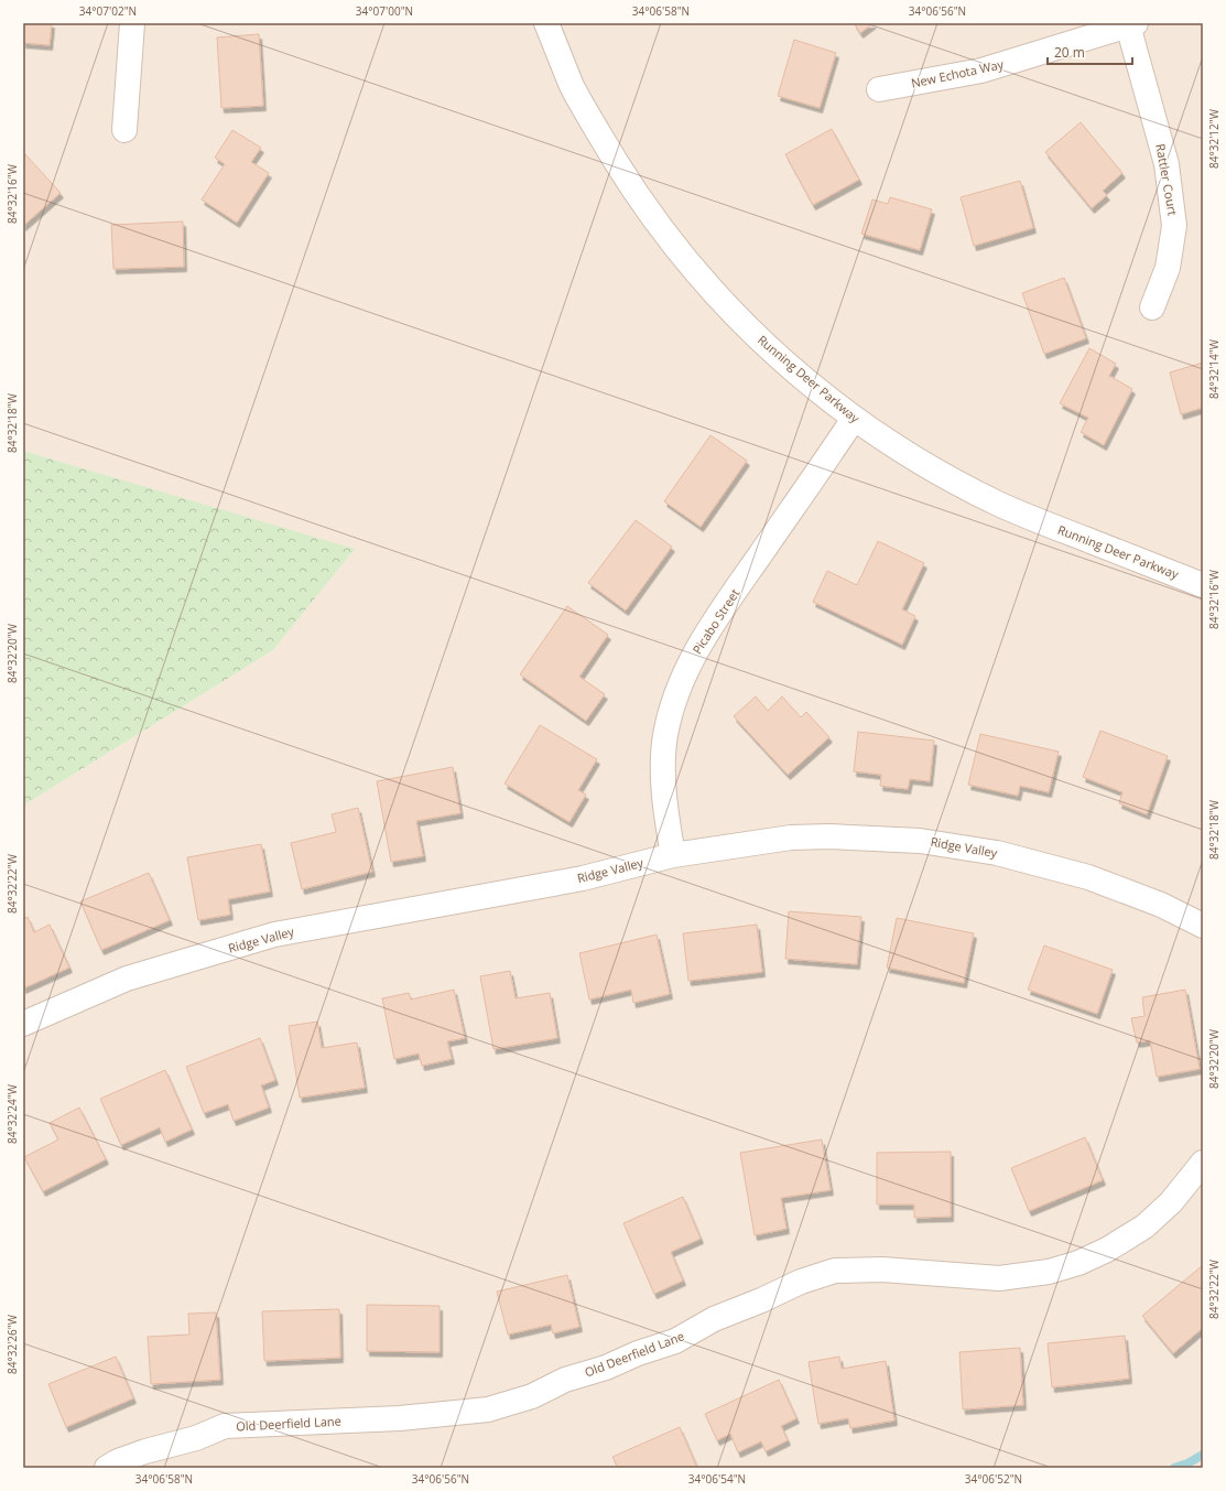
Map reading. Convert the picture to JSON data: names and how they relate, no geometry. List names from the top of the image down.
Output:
{
  "streets": {
    "street": [
      "New Echota Way",
      "Rattler Court",
      "Running Deer Parkway",
      "Picabo Street",
      "Ridge Valley",
      "Old Deerfield Lane"
    ]
  },
  "crossings": [
    ["New Echota Way", "Rattler Court"],
    ["Running Deer Parkway", "Picabo Street"],
    ["Picabo Street", "Ridge Valley"]
  ],
  "scale_bar": "20 m",
  "coordinates": [
    "34°07'02\"N",
    "34°07'00\"N",
    "34°06'58\"N",
    "34°06'56\"N",
    "84°32'12\"W",
    "84°32'16\"W",
    "84°32'14\"W",
    "84°32'18\"W",
    "84°32'20\"W",
    "84°32'22\"W",
    "84°32'24\"W",
    "84°32'26\"W",
    "34°06'54\"N",
    "34°06'52\"N"
  ]
}
